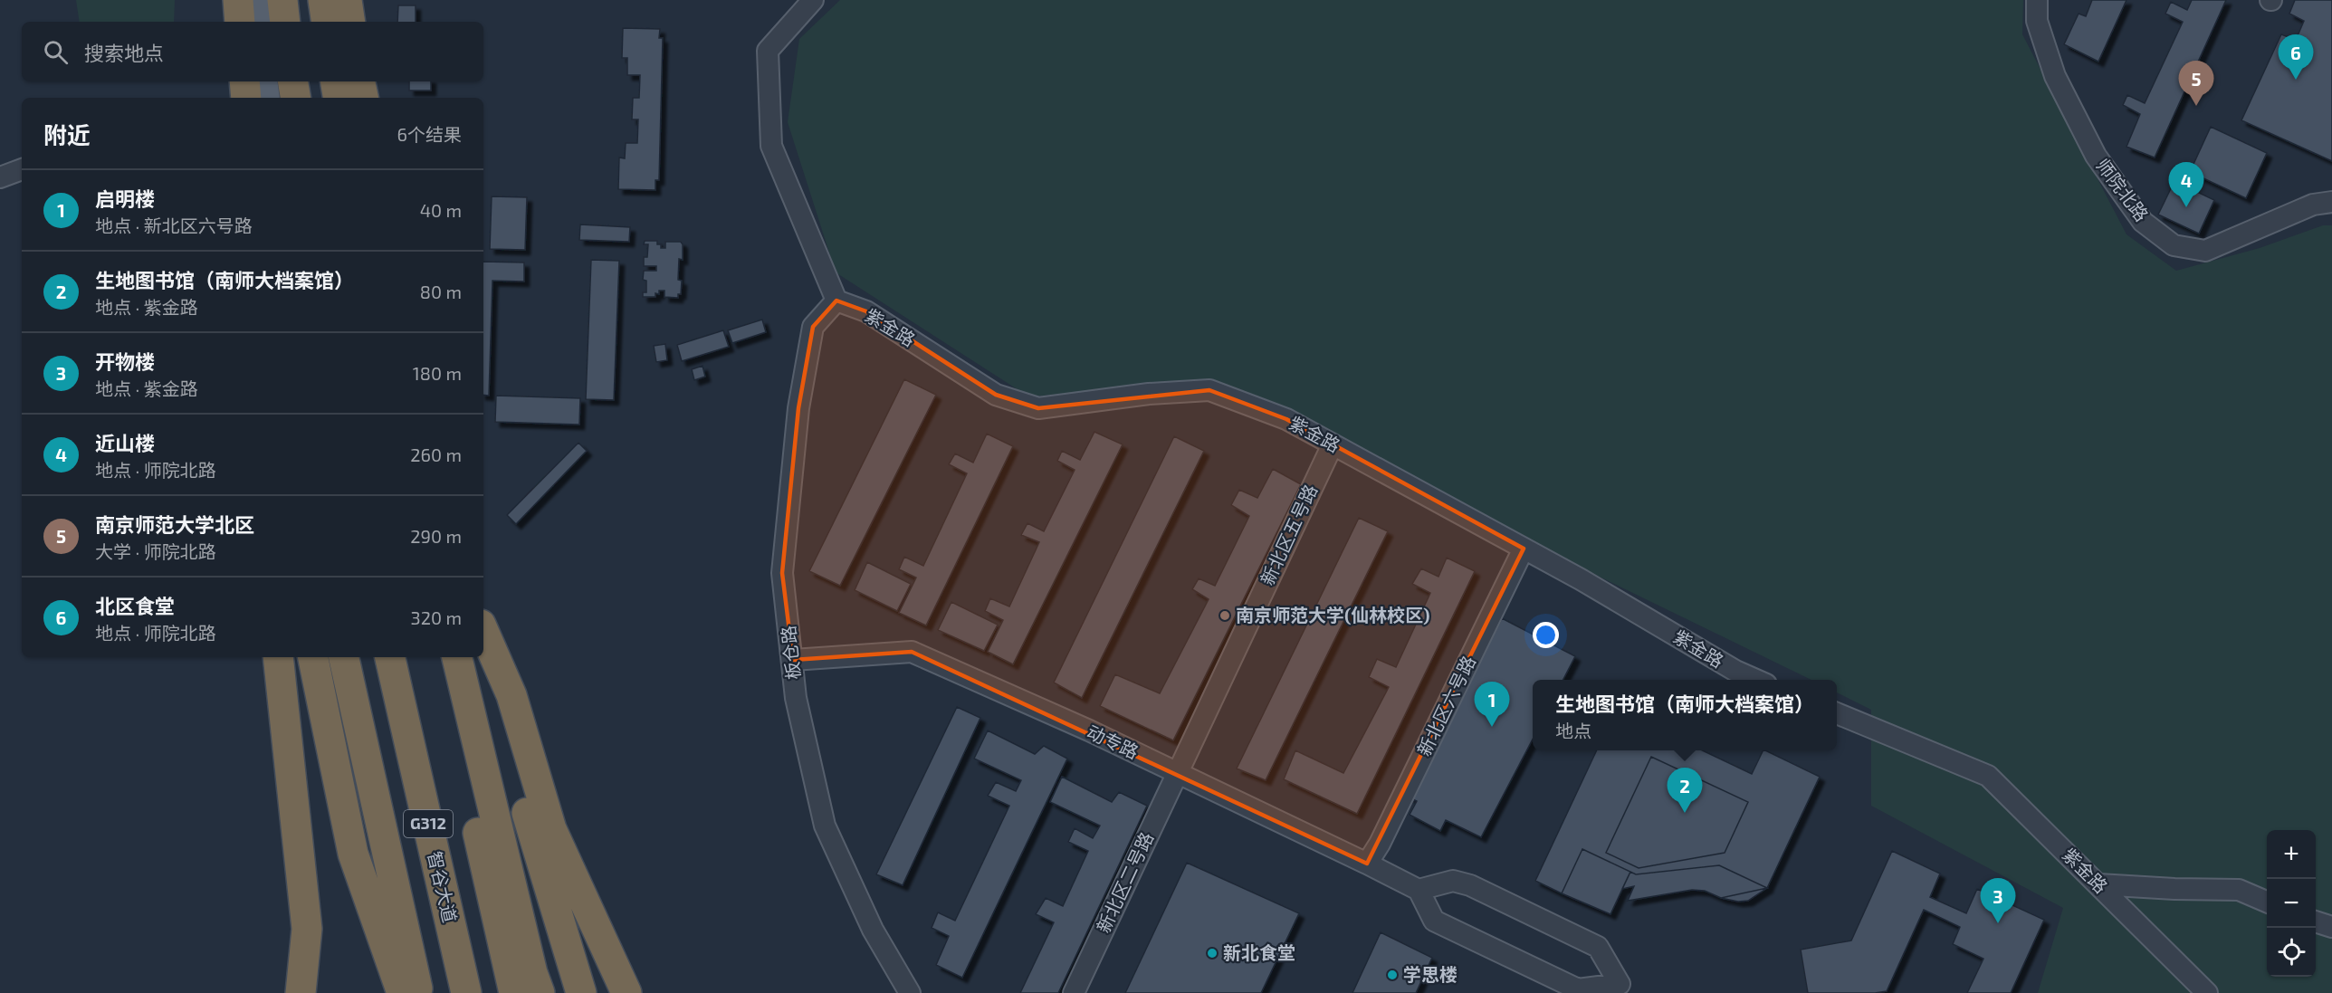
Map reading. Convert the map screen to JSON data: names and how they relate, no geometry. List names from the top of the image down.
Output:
{
  "streets": {
    "highway": ["G312", "智谷大道"],
    "street": [
      "师院北路",
      "紫金路",
      "新北区五号路",
      "板仓路",
      "新北区六号路",
      "动专路",
      "新北区二号路"
    ]
  },
  "crossings": [
    ["紫金路", "新北区五号路"],
    ["紫金路", "板仓路"],
    ["紫金路", "新北区六号路"],
    ["新北区五号路", "动专路"],
    ["新北区五号路", "新北区二号路"],
    ["板仓路", "动专路"],
    ["新北区六号路", "动专路"],
    ["动专路", "新北区二号路"]
  ],
  "places": ["南京师范大学(仙林校区)", "新北食堂", "学思楼"],
  "page": {
    "search": "搜索地点",
    "pins": [
      "6",
      "5",
      "4",
      "1",
      "2",
      "3"
    ],
    "heading": ["附近", "6个结果"],
    "list": [
      {
        "mark": "1",
        "name": "启明楼",
        "note": "地点 · 新北区六号路",
        "value": "40 m"
      },
      {
        "mark": "2",
        "name": "生地图书馆（南师大档案馆）",
        "note": "地点 · 紫金路",
        "value": "80 m"
      },
      {
        "mark": "3",
        "name": "开物楼",
        "note": "地点 · 紫金路",
        "value": "180 m"
      },
      {
        "mark": "4",
        "name": "近山楼",
        "note": "地点 · 师院北路",
        "value": "260 m"
      },
      {
        "mark": "5",
        "name": "南京师范大学北区",
        "note": "大学 · 师院北路",
        "value": "290 m"
      },
      {
        "mark": "6",
        "name": "北区食堂",
        "note": "地点 · 师院北路",
        "value": "320 m"
      }
    ],
    "popup": ["生地图书馆（南师大档案馆）", "地点"],
    "map_buttons": ["+", "−"]
  }
}
